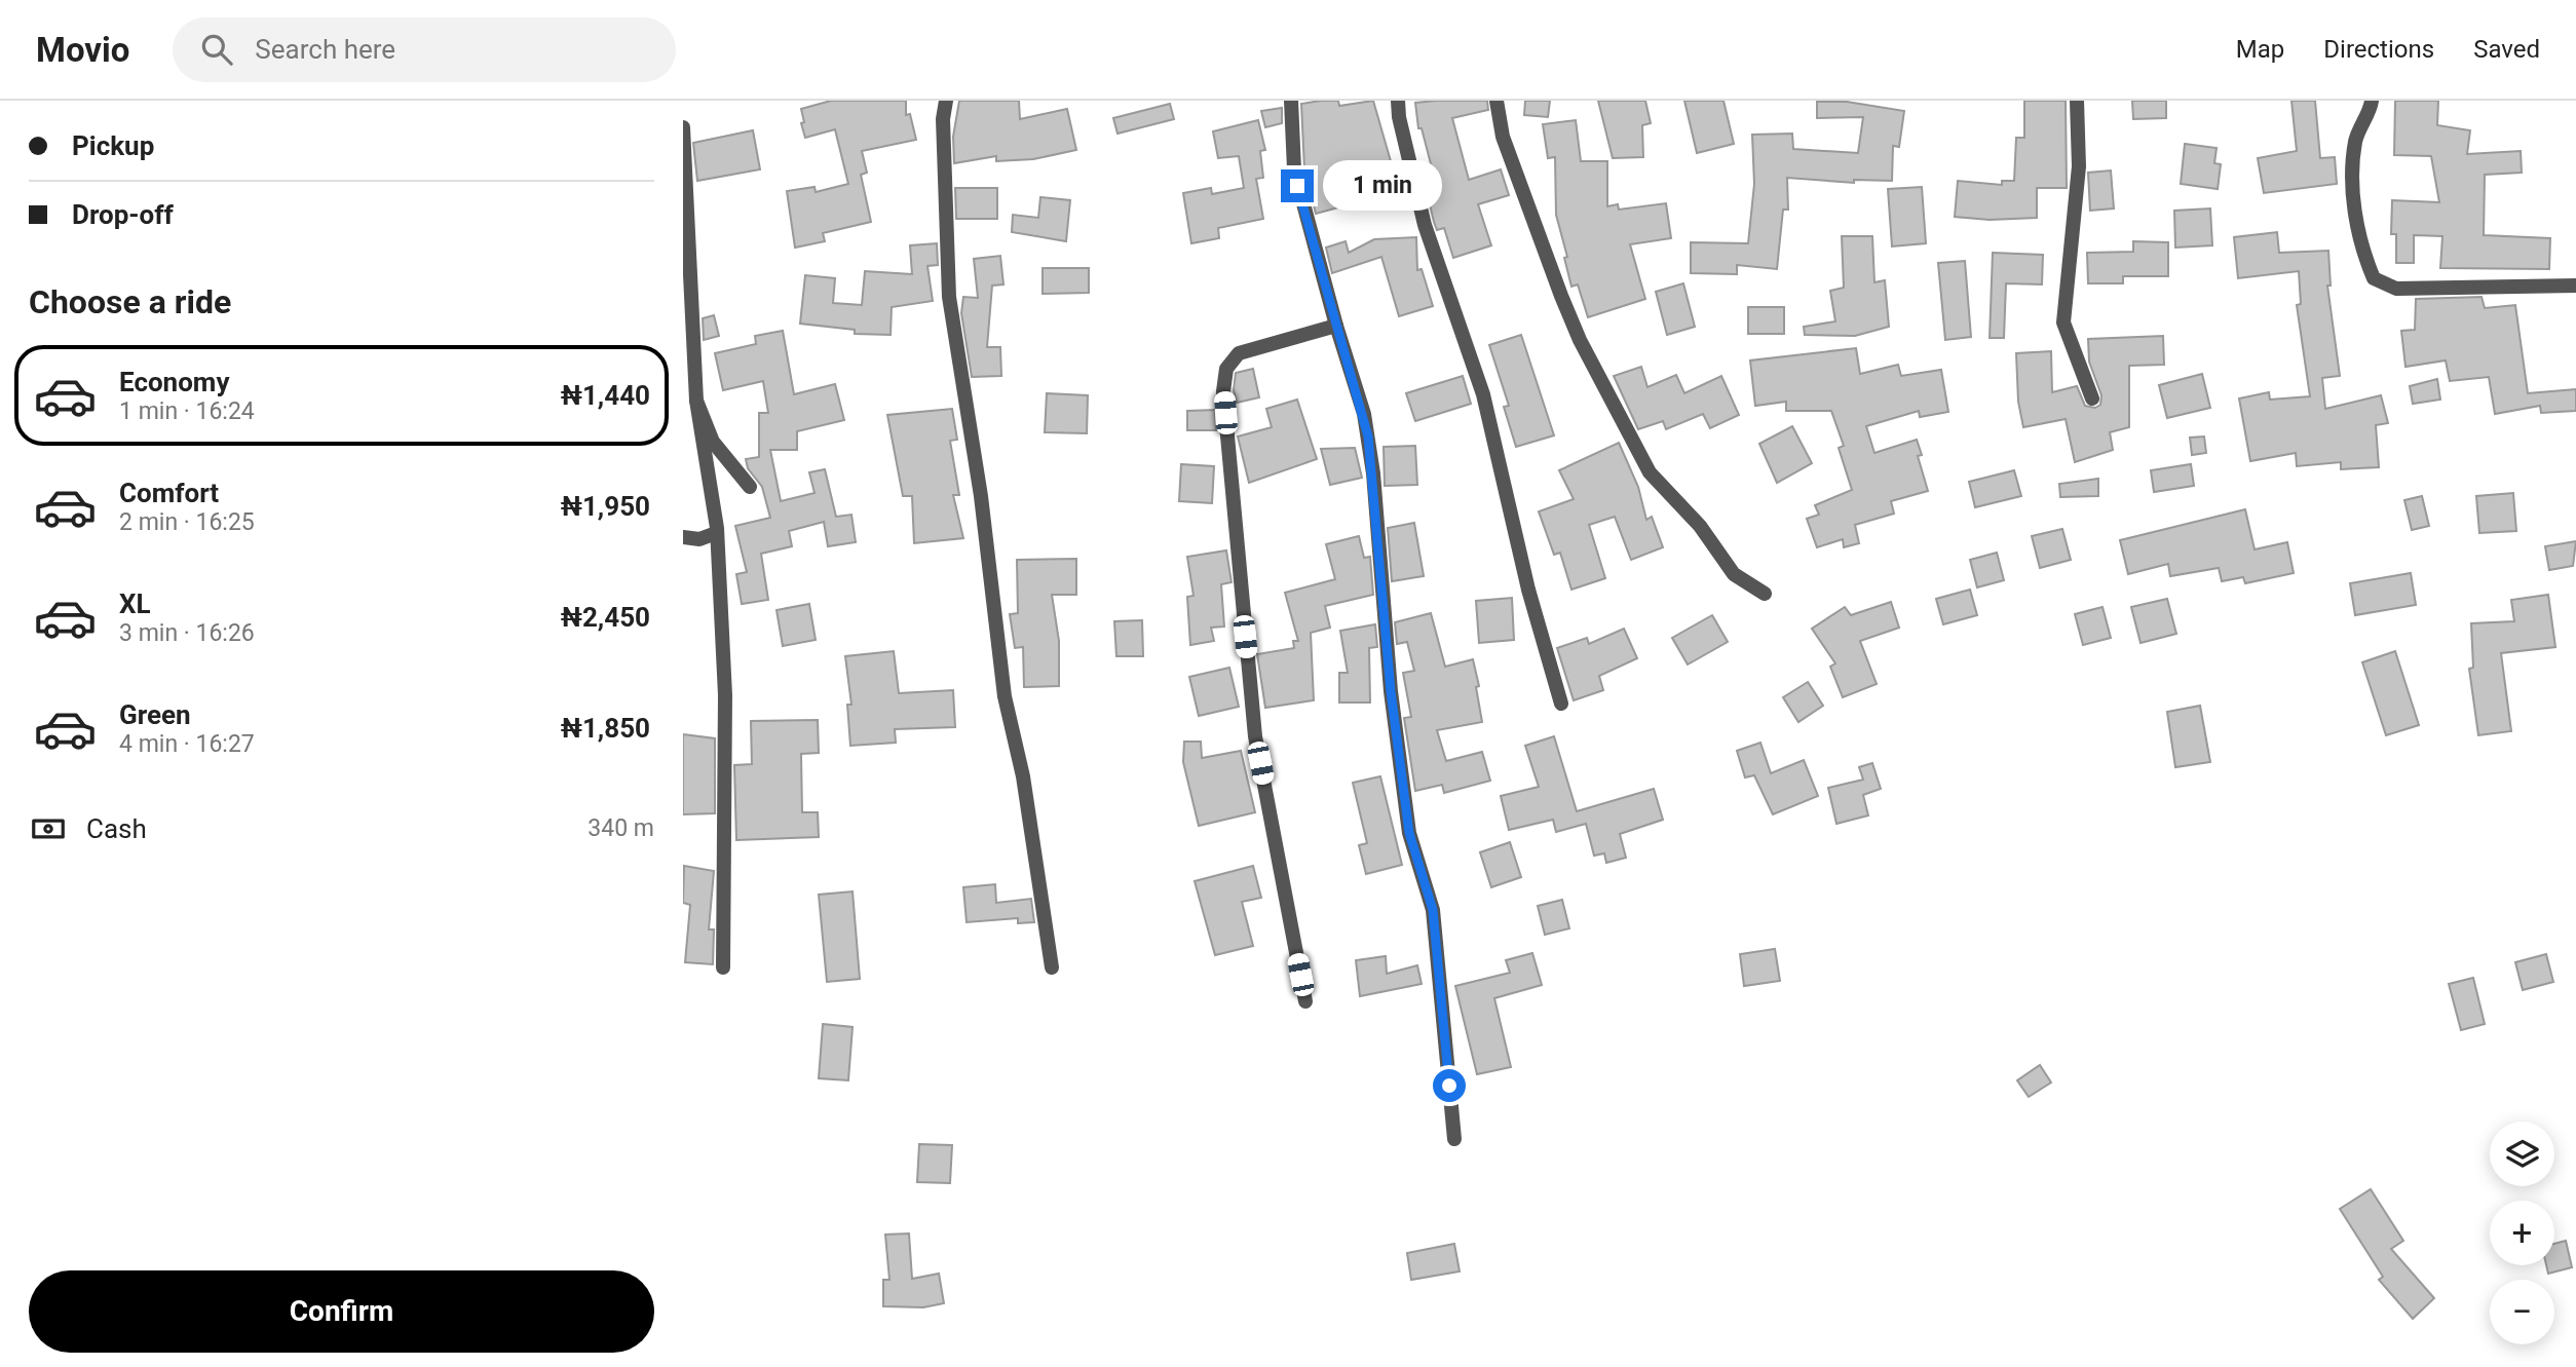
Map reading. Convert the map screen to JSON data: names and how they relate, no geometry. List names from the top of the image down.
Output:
{
  "page": {
    "header": "Movio",
    "search": "Search here",
    "nav": ["Map", "Directions", "Saved"],
    "banner": ["Pickup", "Drop-off"],
    "bubble": "1 min",
    "heading": "Choose a ride",
    "list": [
      {
        "name": "Economy",
        "note": "1 min · 16:24",
        "value": "₦1,440"
      },
      {
        "name": "Comfort",
        "note": "2 min · 16:25",
        "value": "₦1,950"
      },
      {
        "name": "XL",
        "note": "3 min · 16:26",
        "value": "₦2,450"
      },
      {
        "name": "Green",
        "note": "4 min · 16:27",
        "value": "₦1,850"
      }
    ],
    "pay": ["Cash", "340 m"],
    "map_buttons": ["+", "−"],
    "buttons": "Confirm"
  }
}
